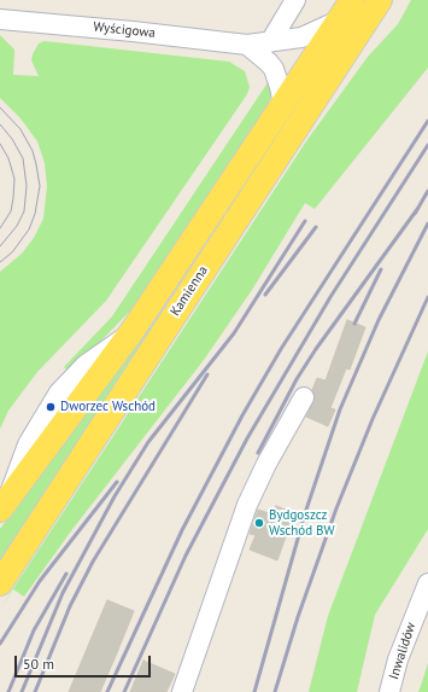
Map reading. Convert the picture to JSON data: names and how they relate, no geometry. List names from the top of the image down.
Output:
{
  "streets": {
    "main road": ["Kamienna"],
    "street": ["Wyścigowa", "Inwalidów"]
  },
  "crossings": [
    ["Wyścigowa", "Kamienna"]
  ],
  "places": ["Dworzec Wschód", "Bydgoszcz Wschód BW"],
  "scale_bar": "50 m"
}
